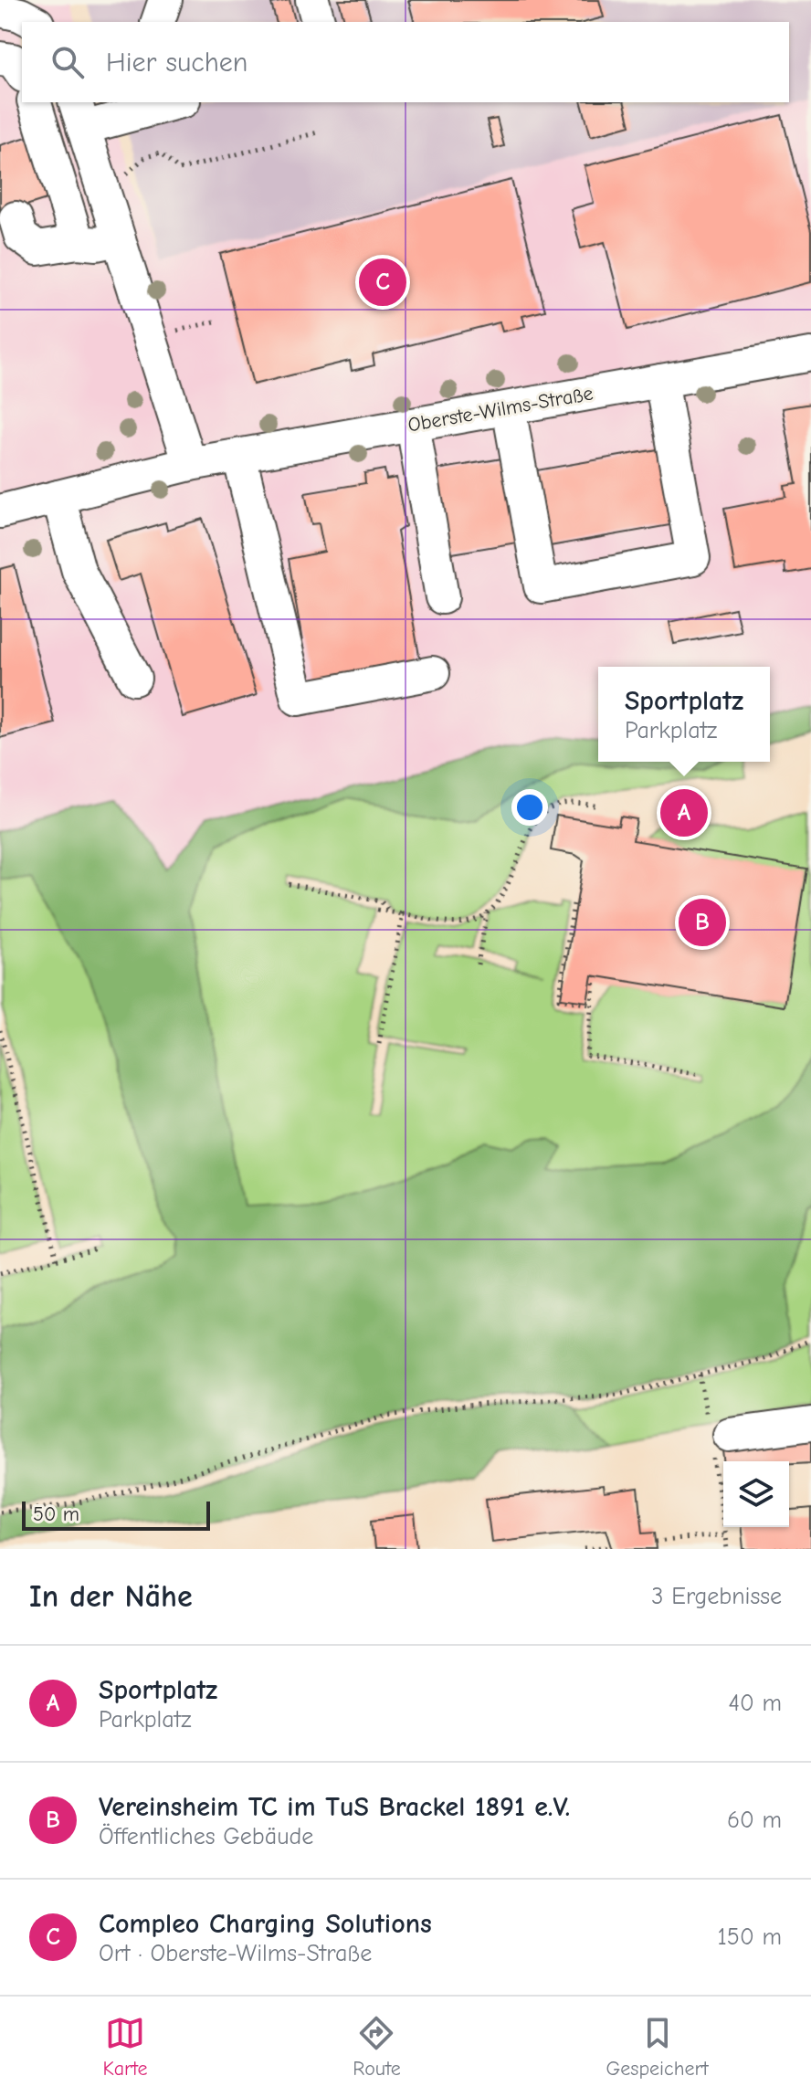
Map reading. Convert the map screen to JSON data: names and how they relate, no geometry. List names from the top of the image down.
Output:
{
  "streets": {
    "street": ["Oberste-Wilms-Straße"]
  },
  "scale_bar": "50 m",
  "page": {
    "search": "Hier suchen",
    "pins": ["C", "A", "B"],
    "popup": ["Sportplatz", "Parkplatz"],
    "scale": "50 m",
    "heading": ["In der Nähe", "3 Ergebnisse"],
    "list": [
      {
        "mark": "A",
        "name": "Sportplatz",
        "note": "Parkplatz",
        "value": "40 m"
      },
      {
        "mark": "B",
        "name": "Vereinsheim TC im TuS Brackel 1891 e.V.",
        "note": "Öffentliches Gebäude",
        "value": "60 m"
      },
      {
        "mark": "C",
        "name": "Compleo Charging Solutions",
        "note": "Ort · Oberste-Wilms-Straße",
        "value": "150 m"
      }
    ],
    "nav": ["Karte", "Route", "Gespeichert"]
  }
}
